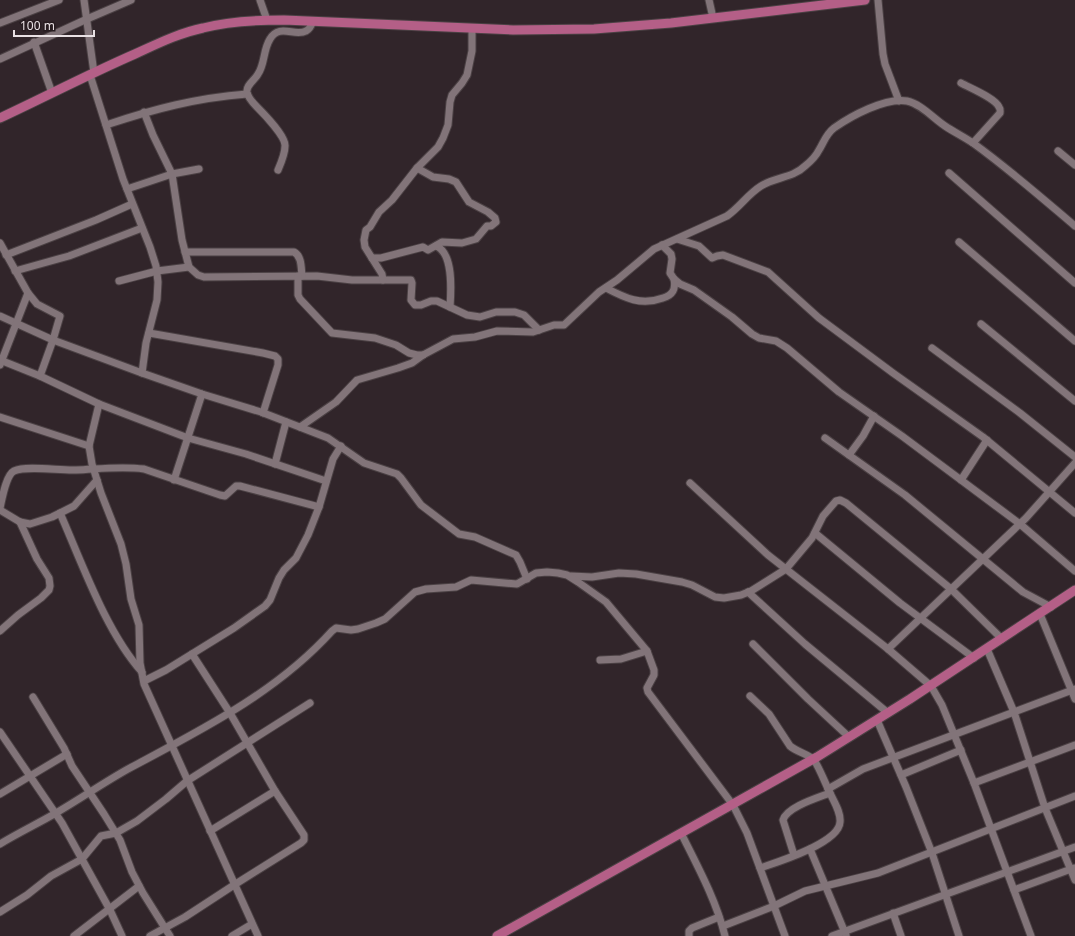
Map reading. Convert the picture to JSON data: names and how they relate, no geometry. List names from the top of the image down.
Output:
{
  "scale_bar": "100 m"
}
